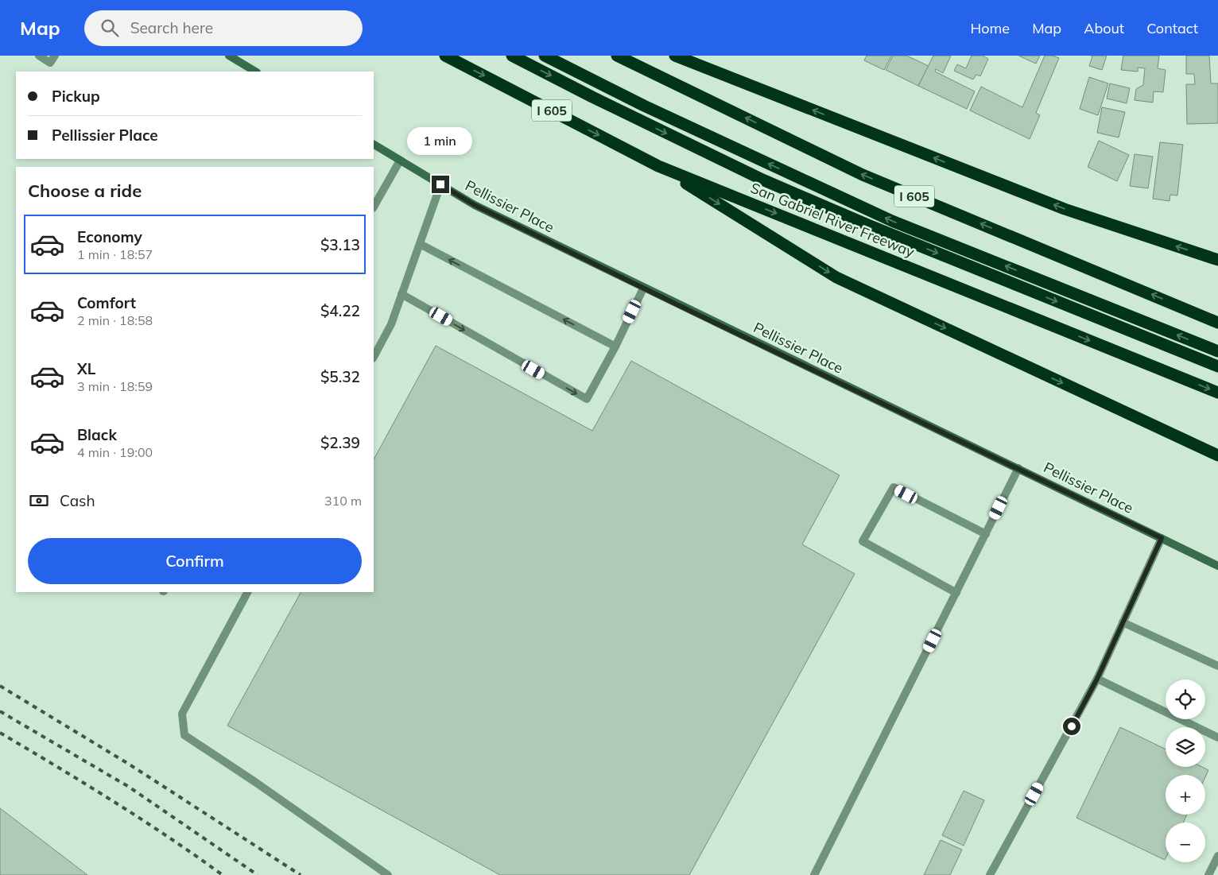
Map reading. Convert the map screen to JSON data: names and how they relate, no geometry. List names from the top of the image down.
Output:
{
  "streets": {
    "highway": ["I 605", "San Gabriel River Freeway"],
    "main road": ["Pellissier Place"]
  },
  "page": {
    "header": "Map",
    "search": "Search here",
    "nav": [
      "Home",
      "Map",
      "About",
      "Contact"
    ],
    "banner": ["Pickup", "Pellissier Place"],
    "bubble": "1 min",
    "heading": "Choose a ride",
    "list": [
      {
        "name": "Economy",
        "note": "1 min · 18:57",
        "value": "$3.13"
      },
      {
        "name": "Comfort",
        "note": "2 min · 18:58",
        "value": "$4.22"
      },
      {
        "name": "XL",
        "note": "3 min · 18:59",
        "value": "$5.32"
      },
      {
        "name": "Black",
        "note": "4 min · 19:00",
        "value": "$2.39"
      }
    ],
    "pay": ["Cash", "310 m"],
    "buttons": "Confirm",
    "map_buttons": ["+", "−"]
  }
}
